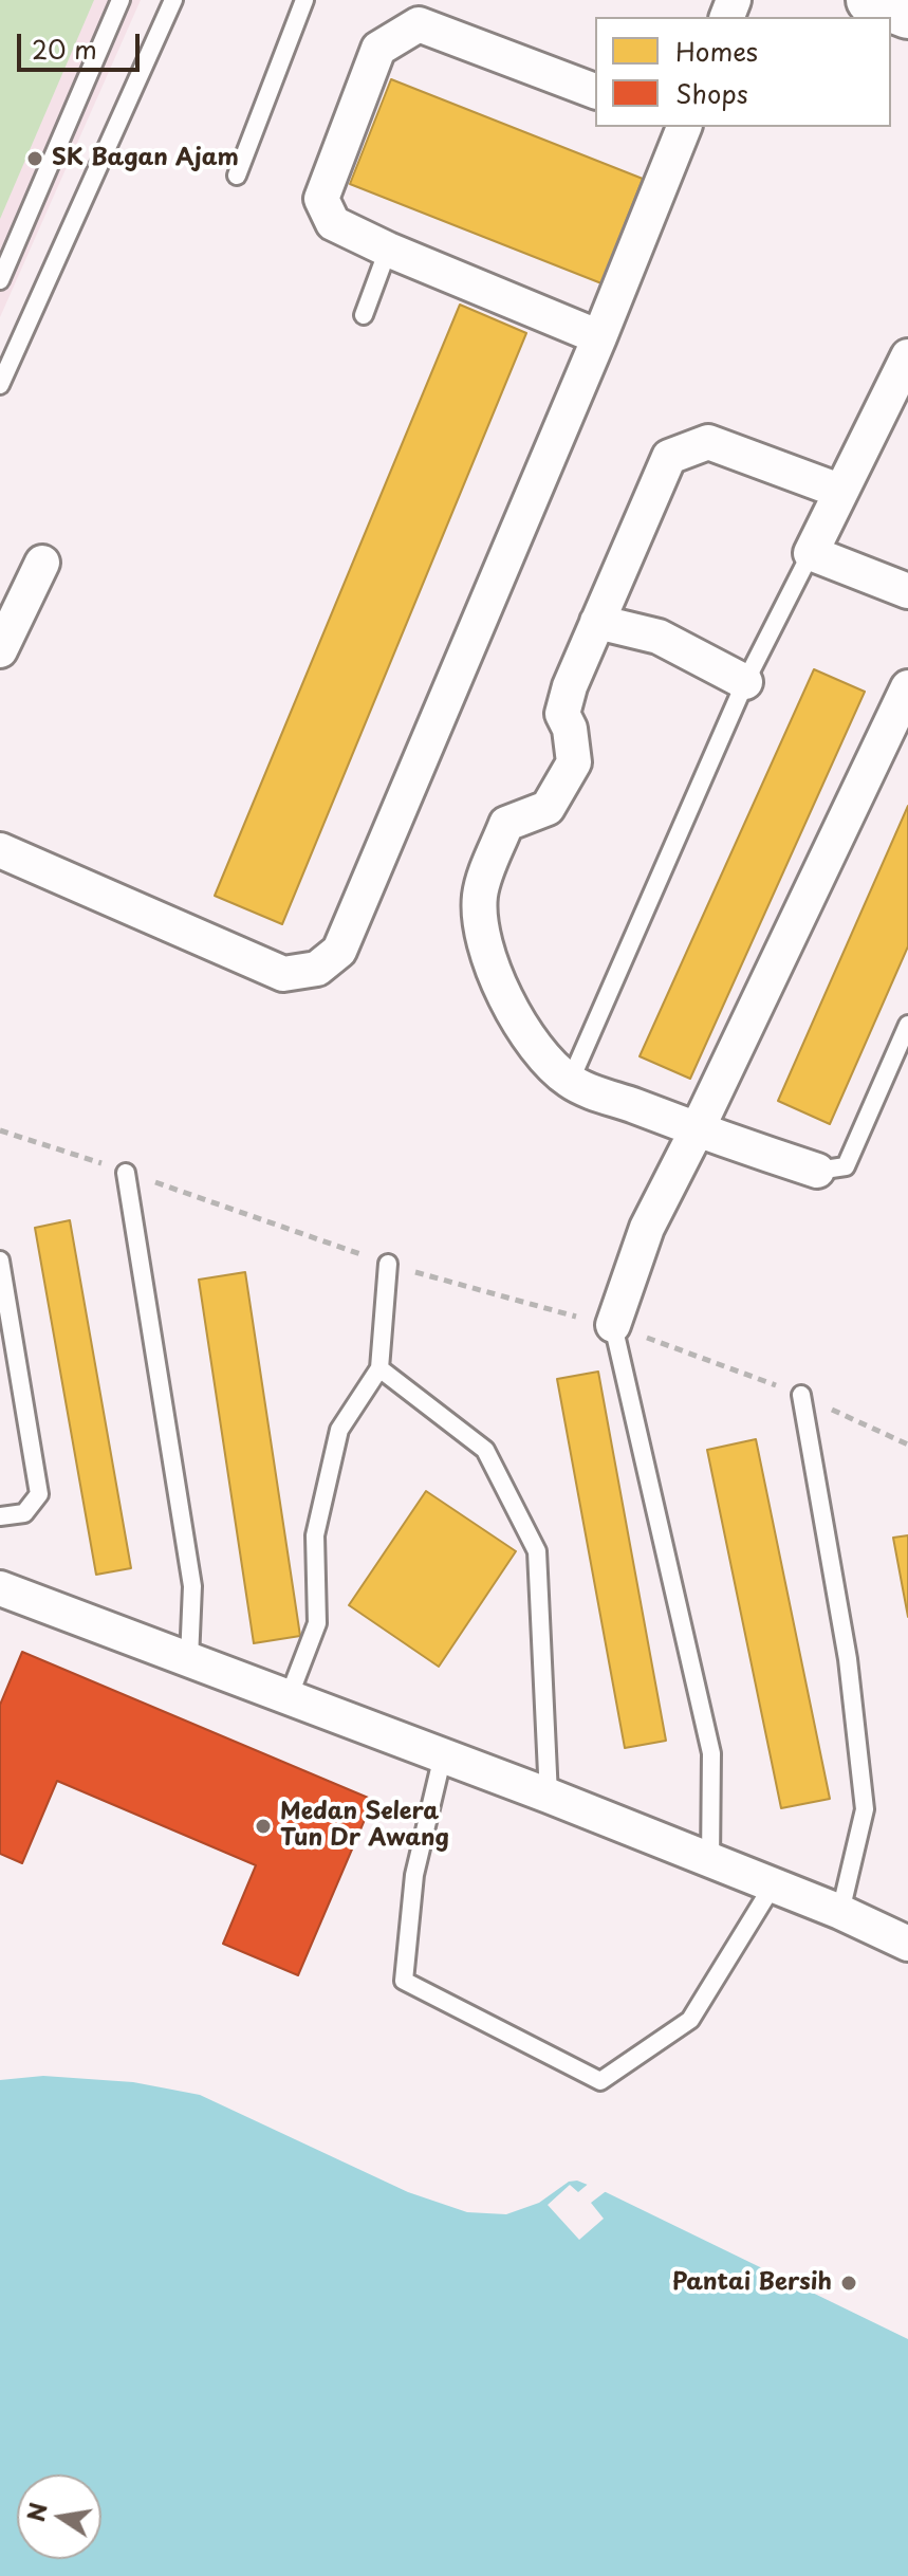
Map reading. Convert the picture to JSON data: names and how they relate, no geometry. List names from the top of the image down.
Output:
{
  "places": ["SK Bagan Ajam", "Medan Selera Tun Dr Awang", "Pantai Bersih"],
  "legend": ["Homes", "Shops"],
  "scale_bar": "20 m",
  "north": "left"
}
